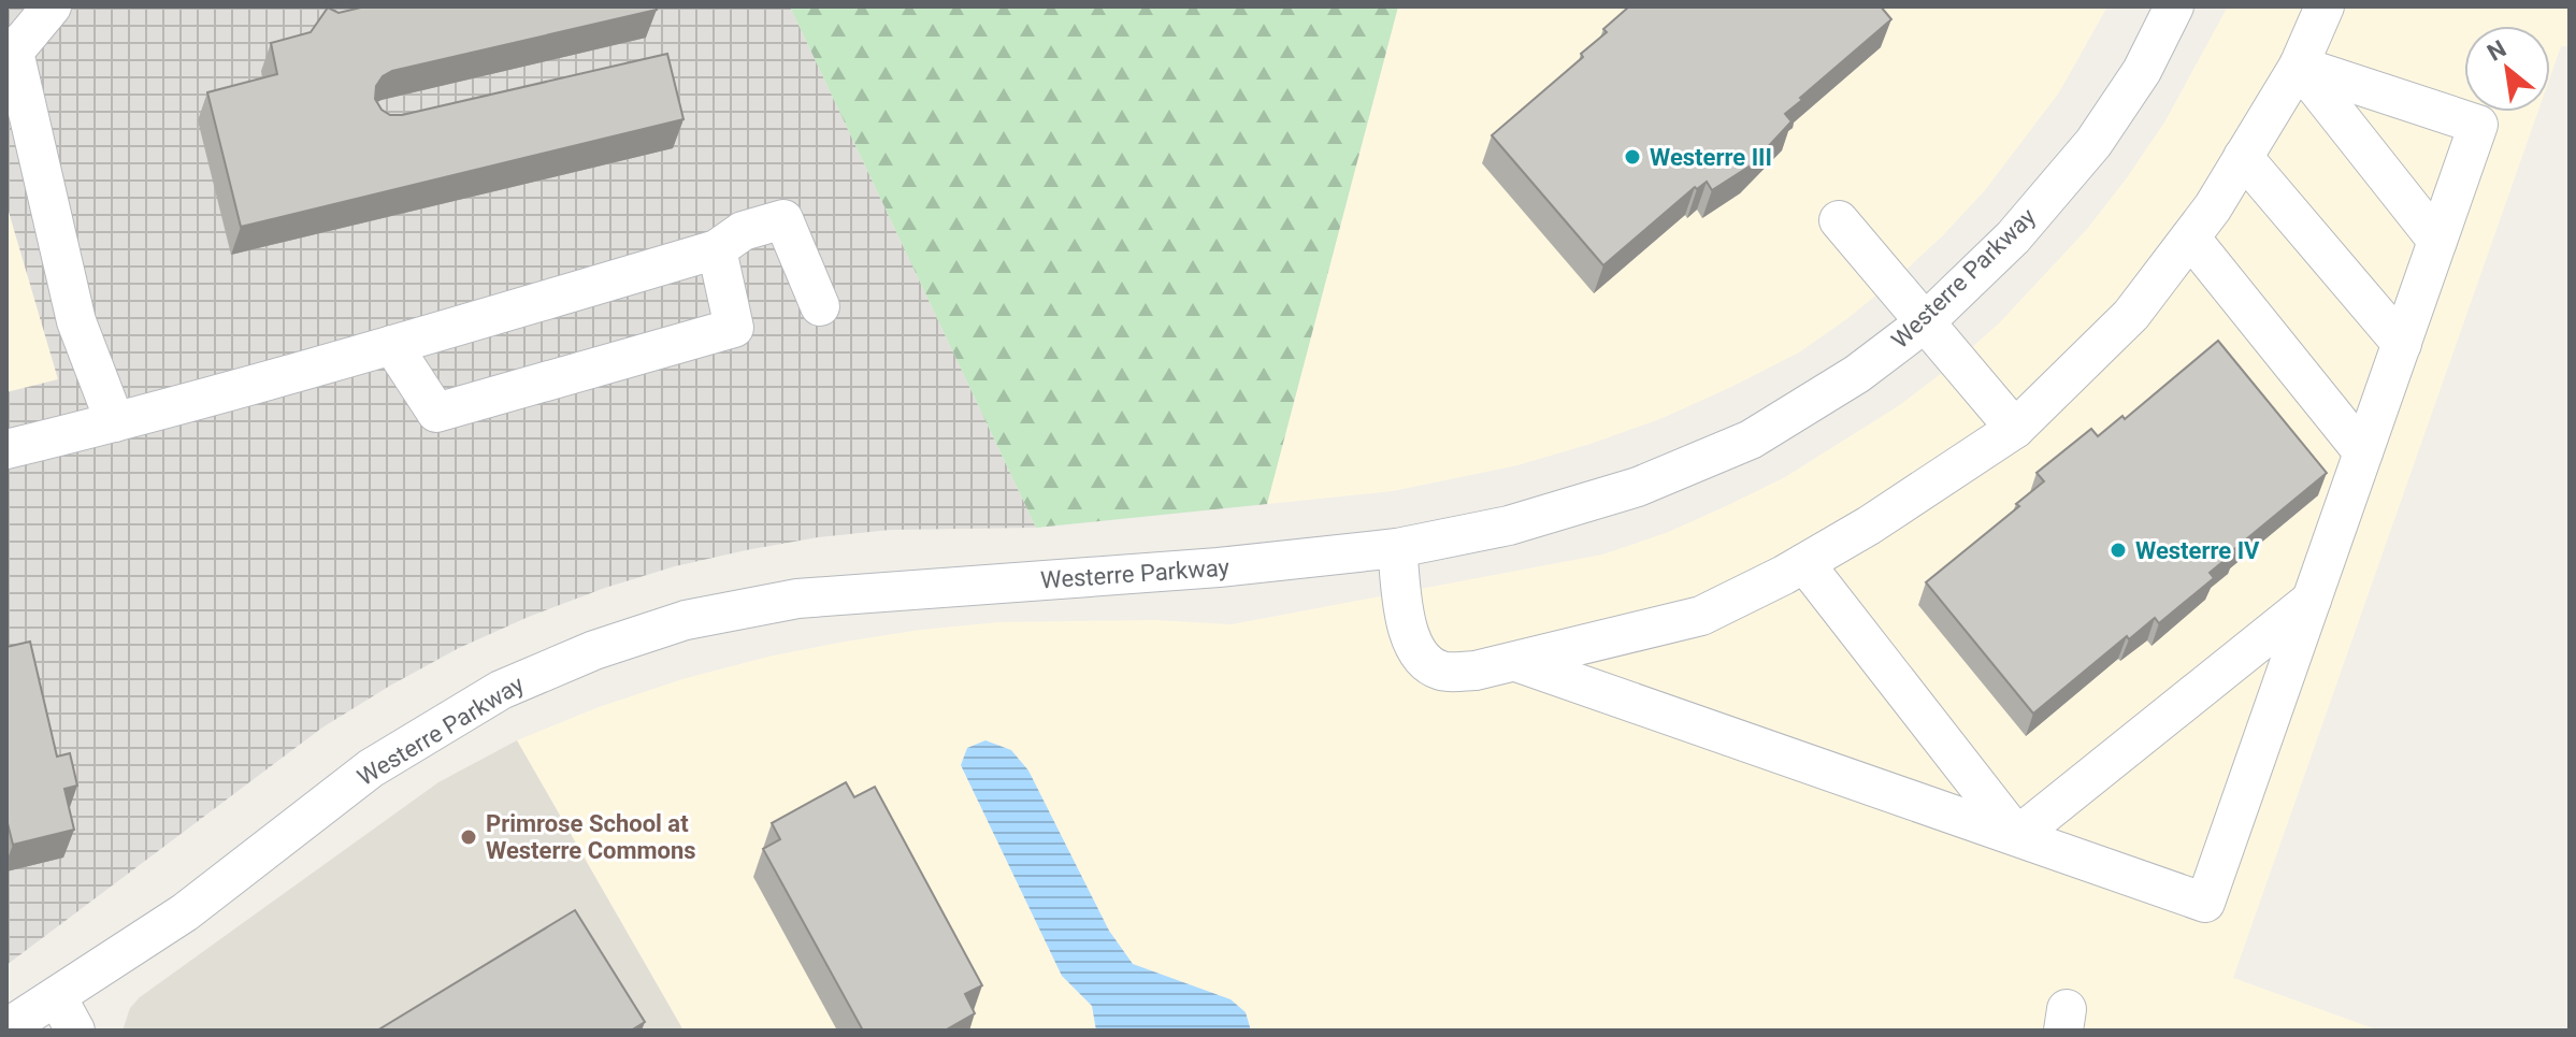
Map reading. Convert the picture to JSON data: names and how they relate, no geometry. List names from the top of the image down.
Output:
{
  "streets": {
    "street": ["Westerre Parkway"]
  },
  "places": ["Westerre III", "Westerre IV", "Primrose School at Westerre Commons"],
  "north": "top left"
}
